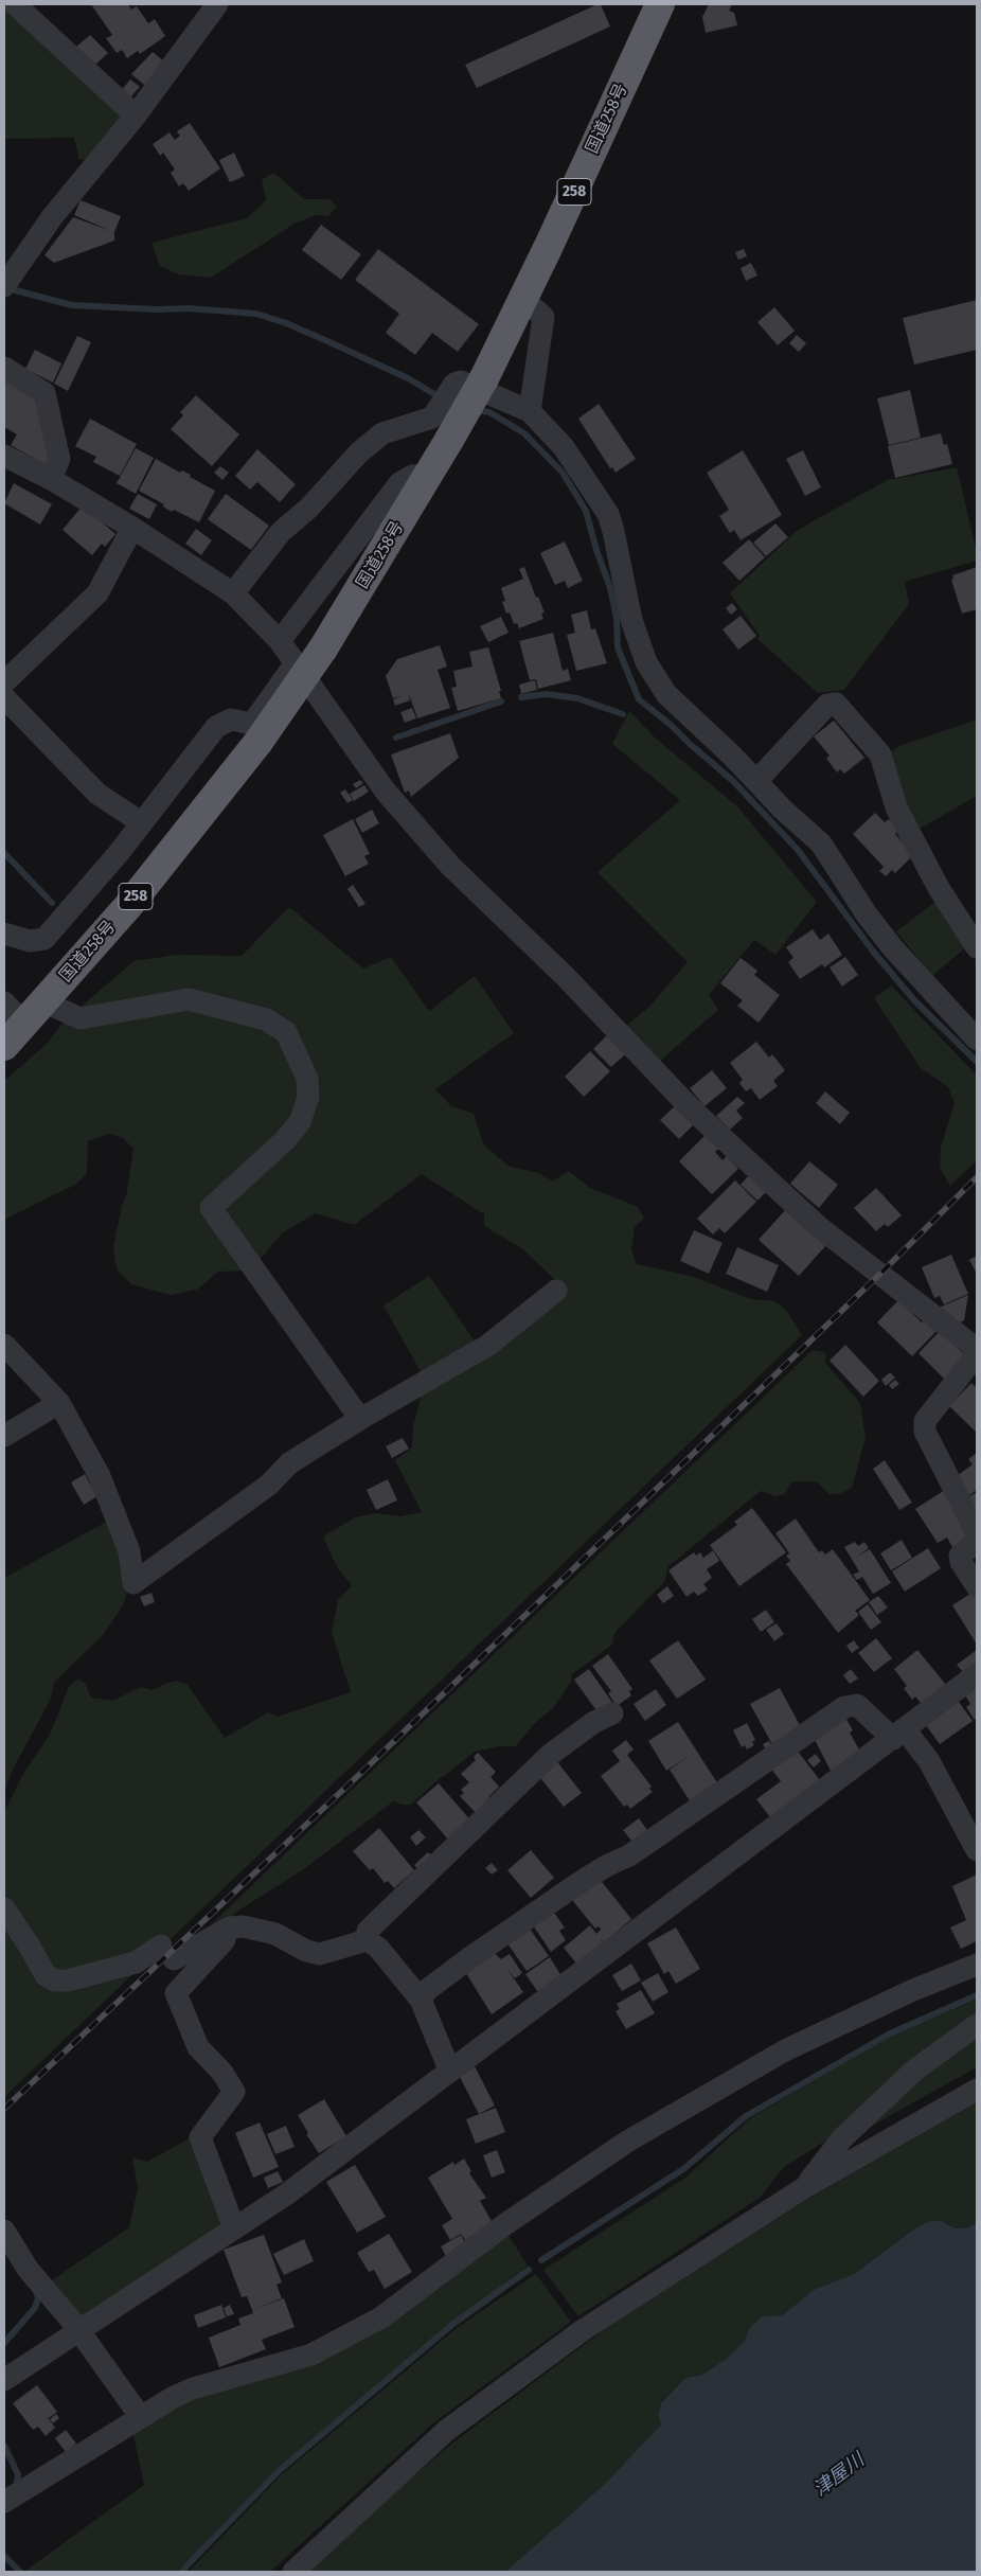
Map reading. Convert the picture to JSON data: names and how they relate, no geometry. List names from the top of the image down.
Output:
{
  "streets": {
    "highway": ["国道258号", "258"]
  },
  "water": ["津屋川"]
}
